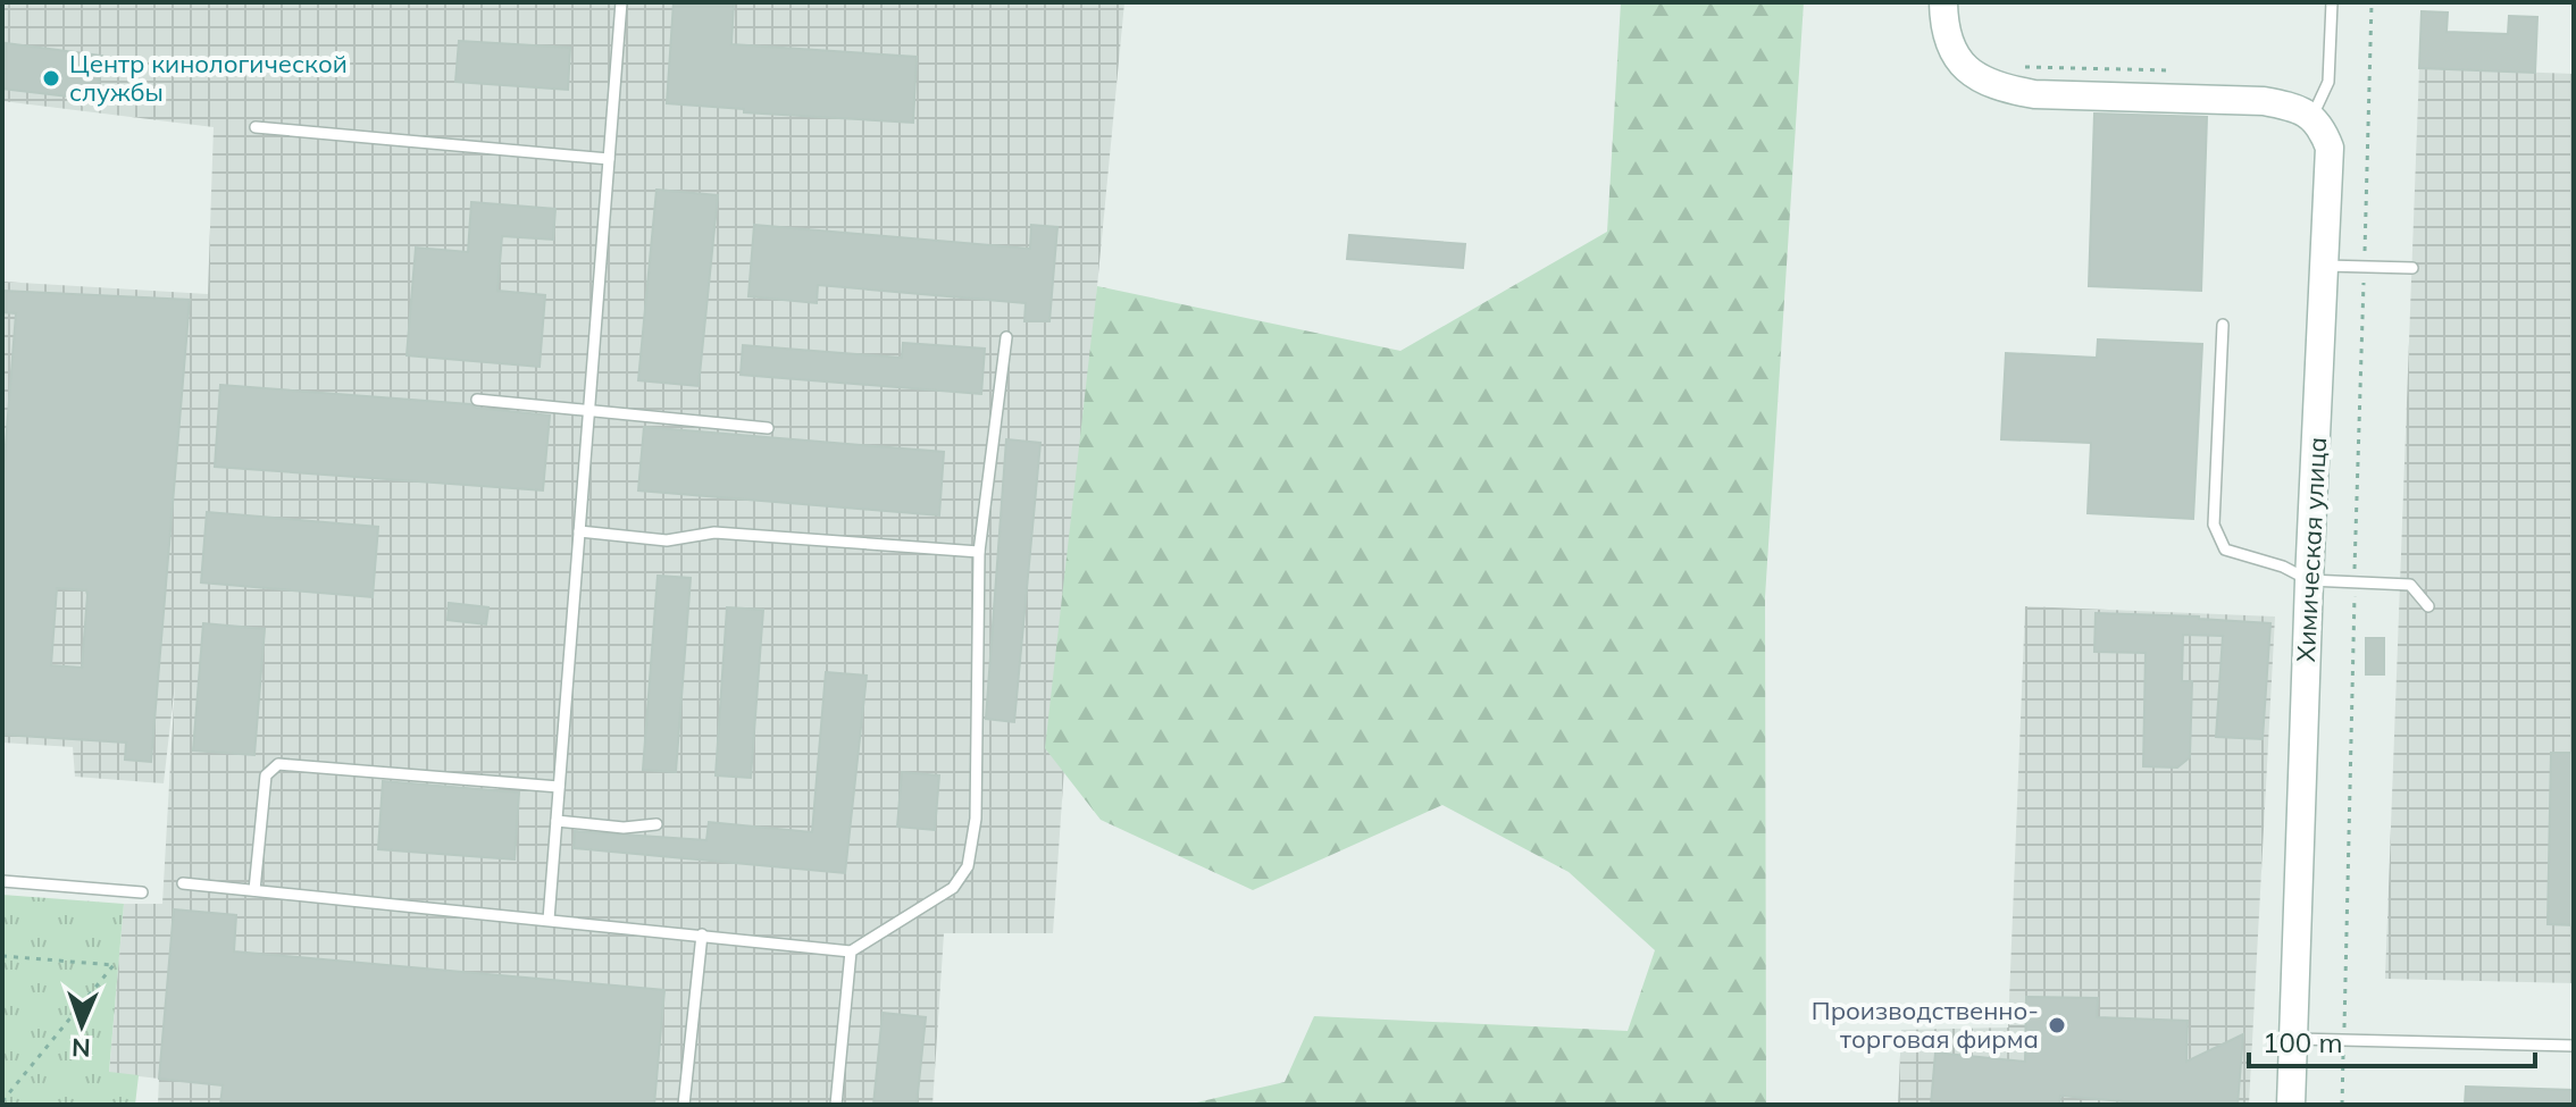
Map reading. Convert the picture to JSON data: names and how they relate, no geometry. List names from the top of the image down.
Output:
{
  "streets": {
    "main road": ["Химическая улица"]
  },
  "places": ["Центр кинологической службы", "Производственно- торговая фирма"],
  "scale_bar": "100 m",
  "north": "bottom"
}
